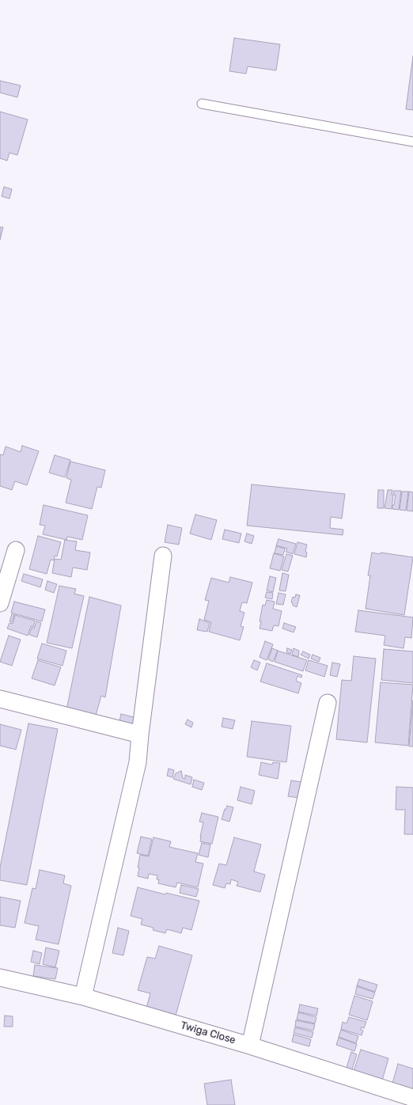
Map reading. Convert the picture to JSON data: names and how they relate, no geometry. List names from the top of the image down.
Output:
{
  "streets": {
    "street": ["Twiga Close"]
  }
}
